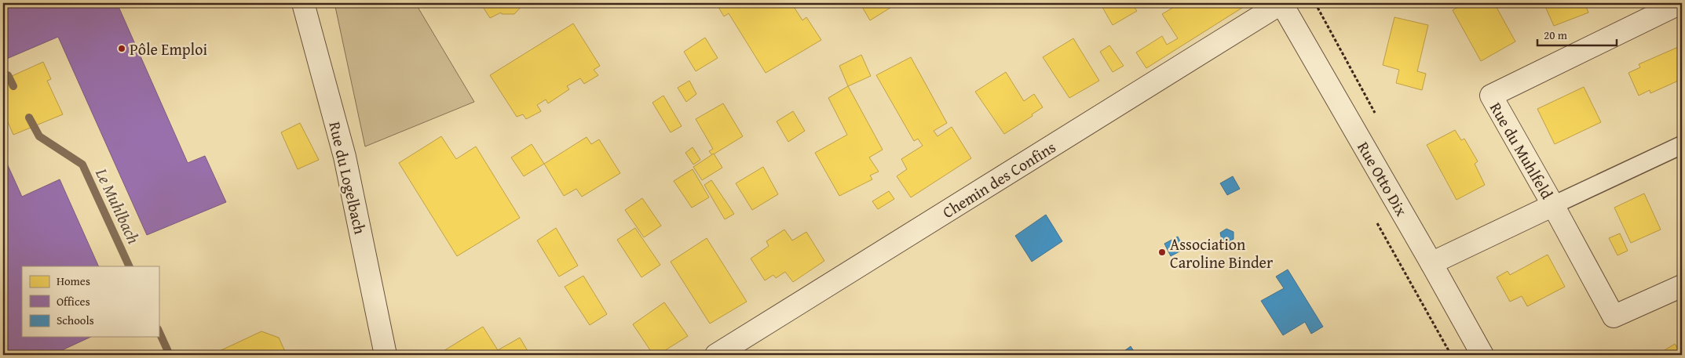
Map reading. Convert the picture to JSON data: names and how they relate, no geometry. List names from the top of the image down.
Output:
{
  "streets": {
    "street": [
      "Rue du Muhlfeld",
      "Rue du Logelbach",
      "Rue Otto Dix",
      "Chemin des Confins"
    ]
  },
  "crossings": [
    ["Rue du Muhlfeld", "Rue Otto Dix"],
    ["Rue Otto Dix", "Chemin des Confins"]
  ],
  "water": ["Le Muhlbach"],
  "places": ["Pôle Emploi", "Association Caroline Binder"],
  "legend": ["Homes", "Offices", "Schools"],
  "scale_bar": "20 m"
}
